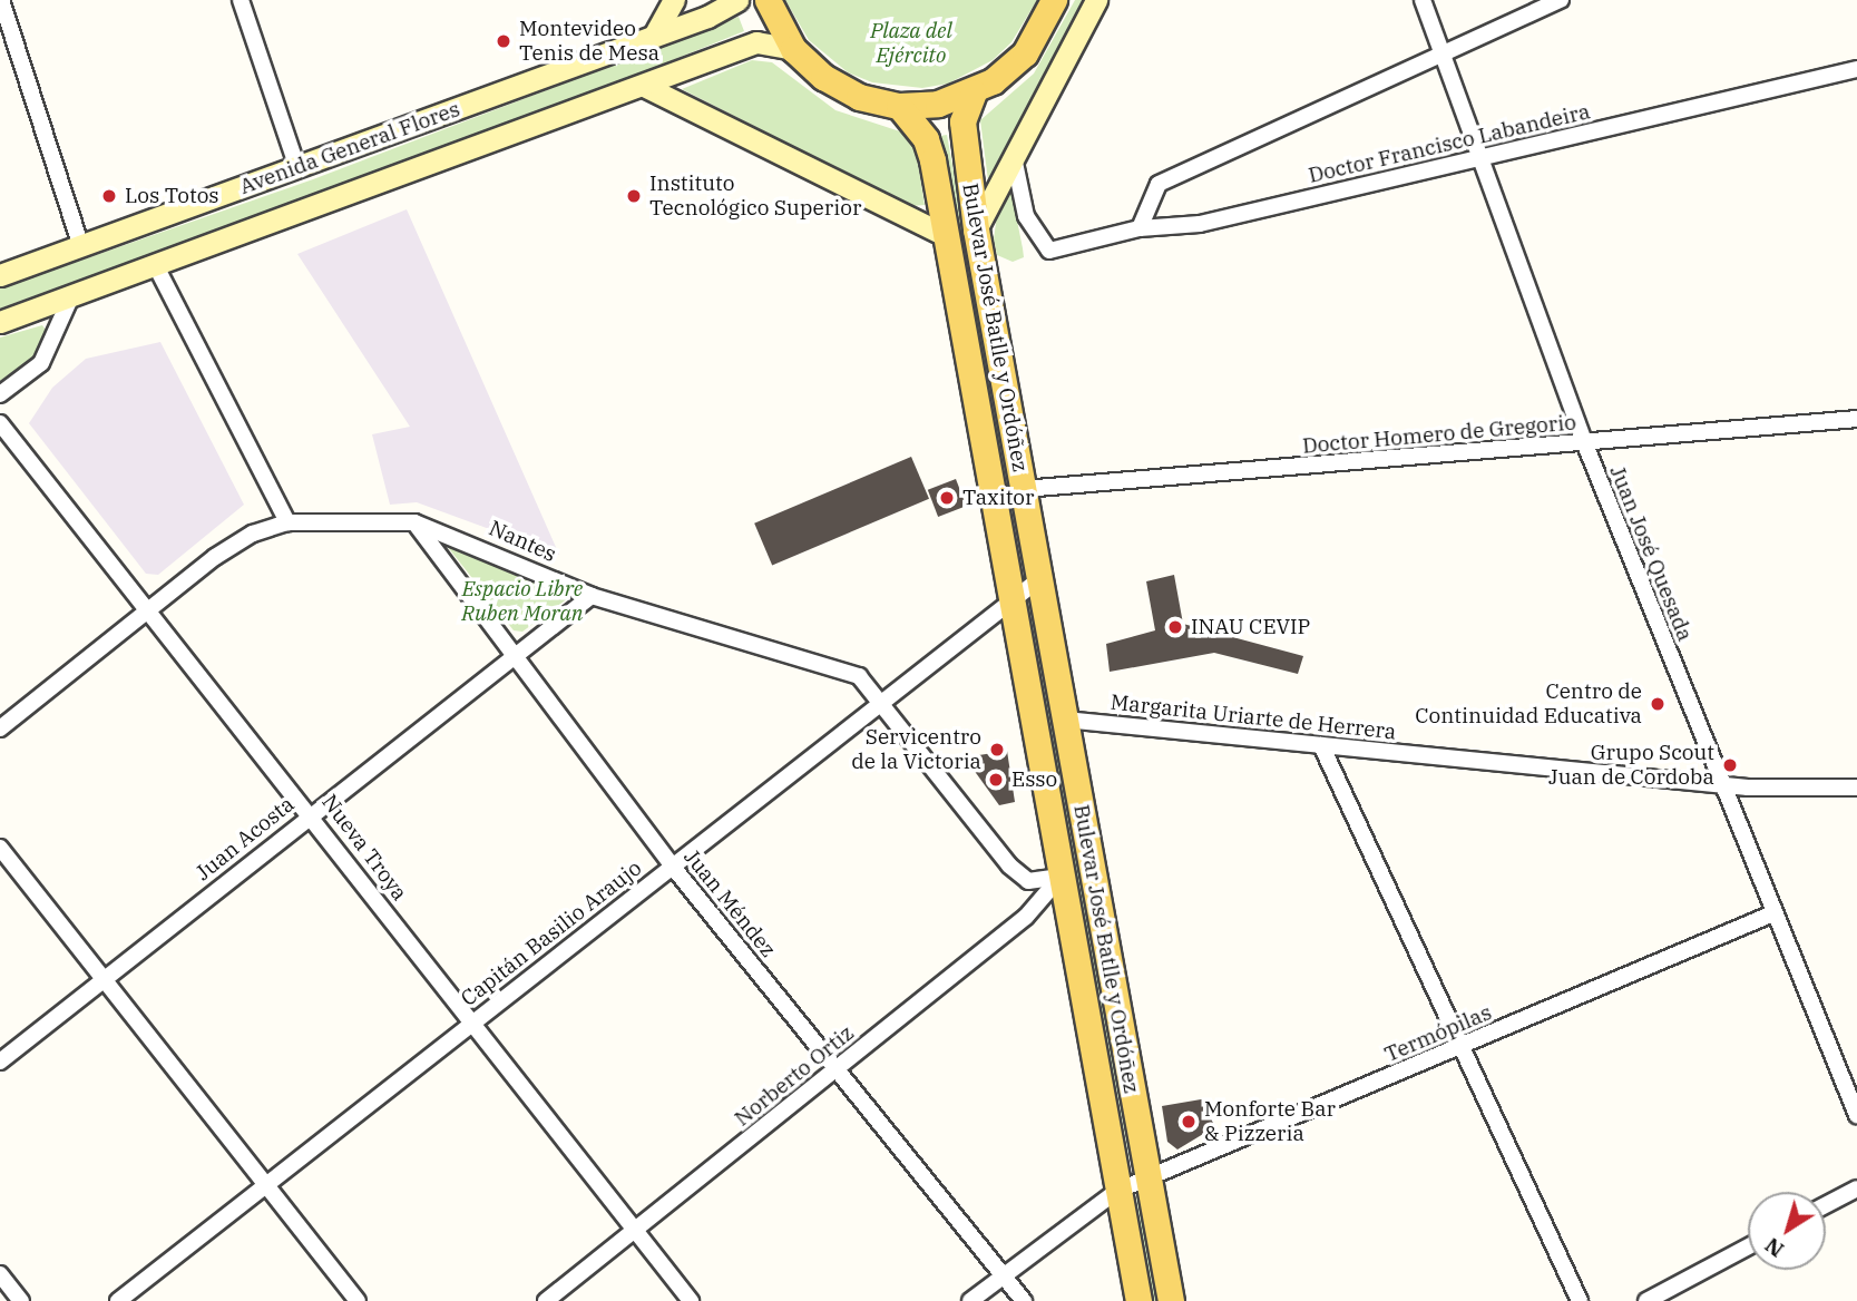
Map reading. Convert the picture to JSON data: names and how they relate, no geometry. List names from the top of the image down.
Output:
{
  "streets": {
    "main road": ["Avenida General Flores", "Bulevar José Batlle y Ordóñez"],
    "street": [
      "Doctor Francisco Labandeira",
      "Doctor Homero de Gregorio",
      "Nantes",
      "Juan José Quesada",
      "Margarita Uriarte de Herrera",
      "Juan Acosta",
      "Nueva Troya",
      "Juan Méndez",
      "Capitán Basilio Araujo",
      "Termópilas",
      "Norberto Ortiz"
    ]
  },
  "crossings": [
    ["Doctor Francisco Labandeira", "Juan José Quesada"],
    ["Bulevar José Batlle y Ordóñez", "Doctor Homero de Gregorio"],
    ["Bulevar José Batlle y Ordóñez", "Nantes"],
    ["Bulevar José Batlle y Ordóñez", "Margarita Uriarte de Herrera"],
    ["Bulevar José Batlle y Ordóñez", "Capitán Basilio Araujo"],
    ["Bulevar José Batlle y Ordóñez", "Termópilas"],
    ["Bulevar José Batlle y Ordóñez", "Norberto Ortiz"],
    ["Doctor Homero de Gregorio", "Juan José Quesada"],
    ["Nantes", "Juan Acosta"],
    ["Nantes", "Juan Méndez"],
    ["Nantes", "Capitán Basilio Araujo"],
    ["Nantes", "Norberto Ortiz"],
    ["Juan José Quesada", "Margarita Uriarte de Herrera"],
    ["Juan José Quesada", "Termópilas"],
    ["Juan Acosta", "Nueva Troya"],
    ["Juan Acosta", "Juan Méndez"],
    ["Nueva Troya", "Capitán Basilio Araujo"],
    ["Nueva Troya", "Norberto Ortiz"],
    ["Juan Méndez", "Capitán Basilio Araujo"],
    ["Juan Méndez", "Termópilas"],
    ["Juan Méndez", "Norberto Ortiz"]
  ],
  "parks": ["Plaza del Ejército", "Espacio Libre Ruben Moran"],
  "places": [
    "Montevideo Tenis de Mesa",
    "Los Totos",
    "Instituto Tecnológico Superior",
    "Taxitor",
    "INAU CEVIP",
    "Centro de Continuidad Educativa",
    "Servicentro de la Victoria",
    "Grupo Scout Juan de Cordoba",
    "Esso",
    "Monforte Bar & Pizzeria"
  ],
  "north": "bottom left"
}
